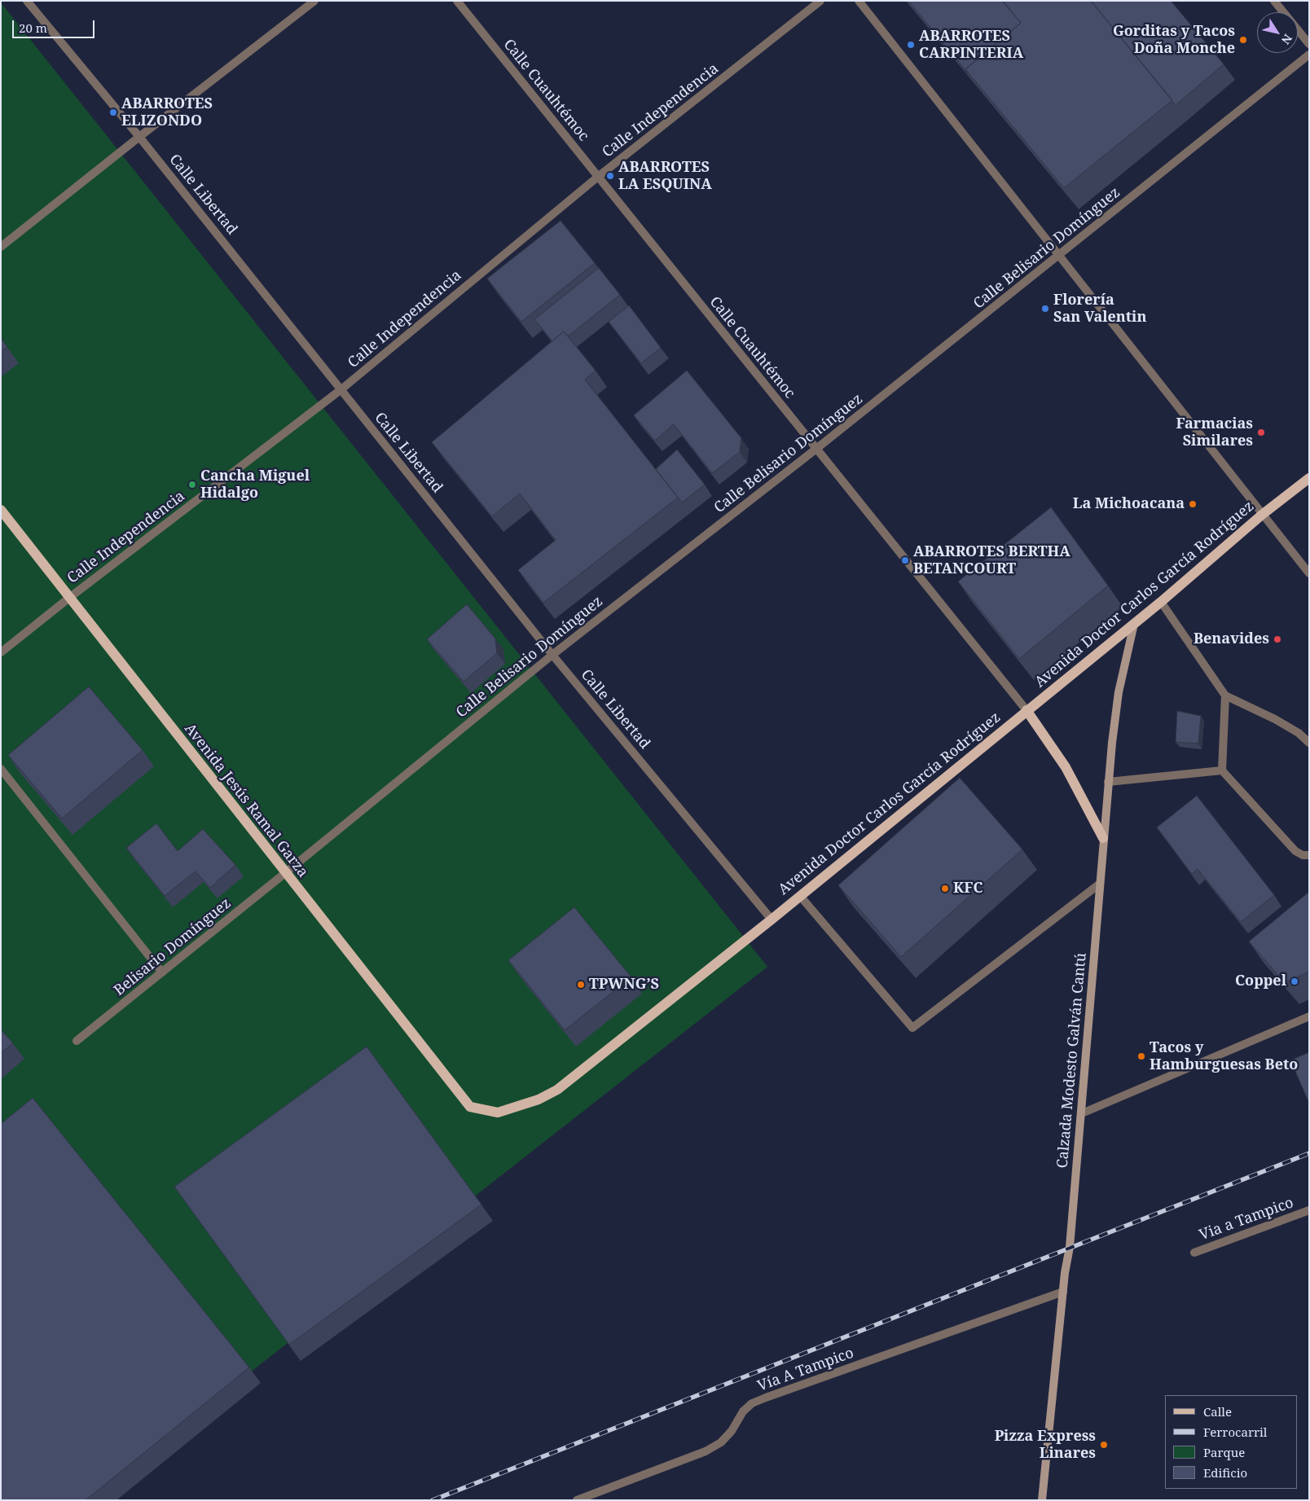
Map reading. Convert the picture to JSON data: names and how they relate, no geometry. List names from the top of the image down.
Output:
{
  "streets": {
    "main road": ["Avenida Doctor Carlos García Rodríguez", "Avenida Jesús Ramal Garza", "Calzada Modesto Galván Cantú"],
    "street": [
      "Calle Cuauhtémoc",
      "Calle Independencia",
      "Calle Libertad",
      "Calle Belisario Domínguez",
      "Belisario Domínguez",
      "Via a Tampico",
      "Vía A Tampico"
    ]
  },
  "crossings": [
    ["Calle Cuauhtémoc", "Calle Independencia"],
    ["Calle Cuauhtémoc", "Calle Belisario Domínguez"],
    ["Calle Cuauhtémoc", "Avenida Doctor Carlos García Rodríguez"],
    ["Calle Independencia", "Calle Libertad"],
    ["Calle Independencia", "Avenida Jesús Ramal Garza"],
    ["Calle Libertad", "Calle Belisario Domínguez"],
    ["Calle Libertad", "Avenida Doctor Carlos García Rodríguez"],
    ["Calle Belisario Domínguez", "Avenida Jesús Ramal Garza"],
    ["Calle Belisario Domínguez", "Belisario Domínguez"],
    ["Avenida Doctor Carlos García Rodríguez", "Avenida Jesús Ramal Garza"],
    ["Avenida Doctor Carlos García Rodríguez", "Calzada Modesto Galván Cantú"],
    ["Avenida Jesús Ramal Garza", "Belisario Domínguez"],
    ["Calzada Modesto Galván Cantú", "Vía A Tampico"]
  ],
  "places": [
    "Gorditas y Tacos Doña Monche",
    "ABARROTES CARPINTERIA",
    "ABARROTES ELIZONDO",
    "ABARROTES LA ESQUINA",
    "Florería San Valentin",
    "Farmacias Similares",
    "Cancha Miguel Hidalgo",
    "La Michoacana",
    "ABARROTES BERTHA BETANCOURT",
    "Benavides",
    "KFC",
    "Coppel",
    "TPWNG’S",
    "Tacos y Hamburguesas Beto",
    "Pizza Express Linares"
  ],
  "legend": [
    "Calle",
    "Ferrocarril",
    "Parque",
    "Edificio"
  ],
  "scale_bar": "20 m",
  "north": "bottom right"
}
